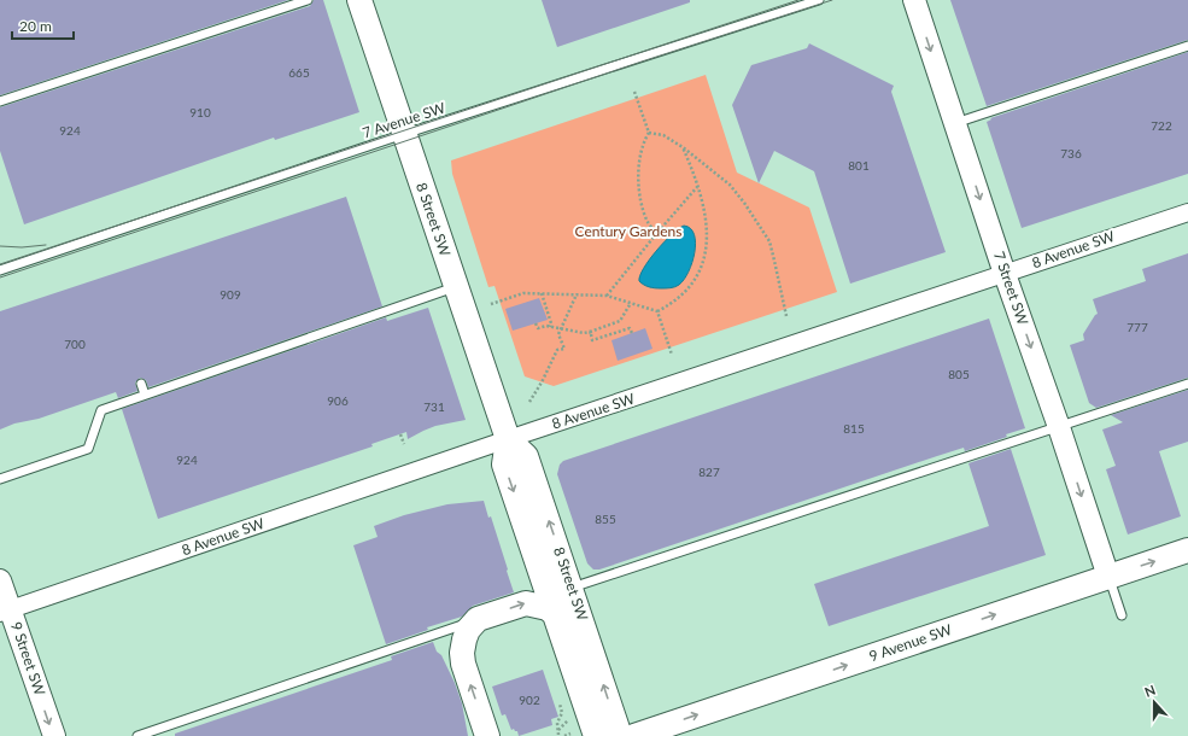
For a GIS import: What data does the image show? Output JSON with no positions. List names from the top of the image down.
{
  "streets": {
    "main road": ["8 Street SW", "9 Avenue SW"],
    "street": ["8 Avenue SW", "7 Street SW", "9 Street SW"],
    "lane": ["7 Avenue SW"]
  },
  "crossings": [
    ["7 Avenue SW", "8 Street SW"],
    ["8 Street SW", "8 Avenue SW"],
    ["8 Avenue SW", "7 Street SW"],
    ["8 Avenue SW", "9 Street SW"],
    ["7 Street SW", "9 Avenue SW"]
  ],
  "one_way": ["7 Street SW", "9 Avenue SW", "9 Street SW"],
  "parks": ["Century Gardens"],
  "house_numbers": [
    "665",
    "910",
    "722",
    "924",
    "736",
    "801",
    "909",
    "777",
    "700",
    "805",
    "906",
    "731",
    "815",
    "924",
    "827",
    "855",
    "902"
  ],
  "scale_bar": "20 m",
  "north": "top"
}
